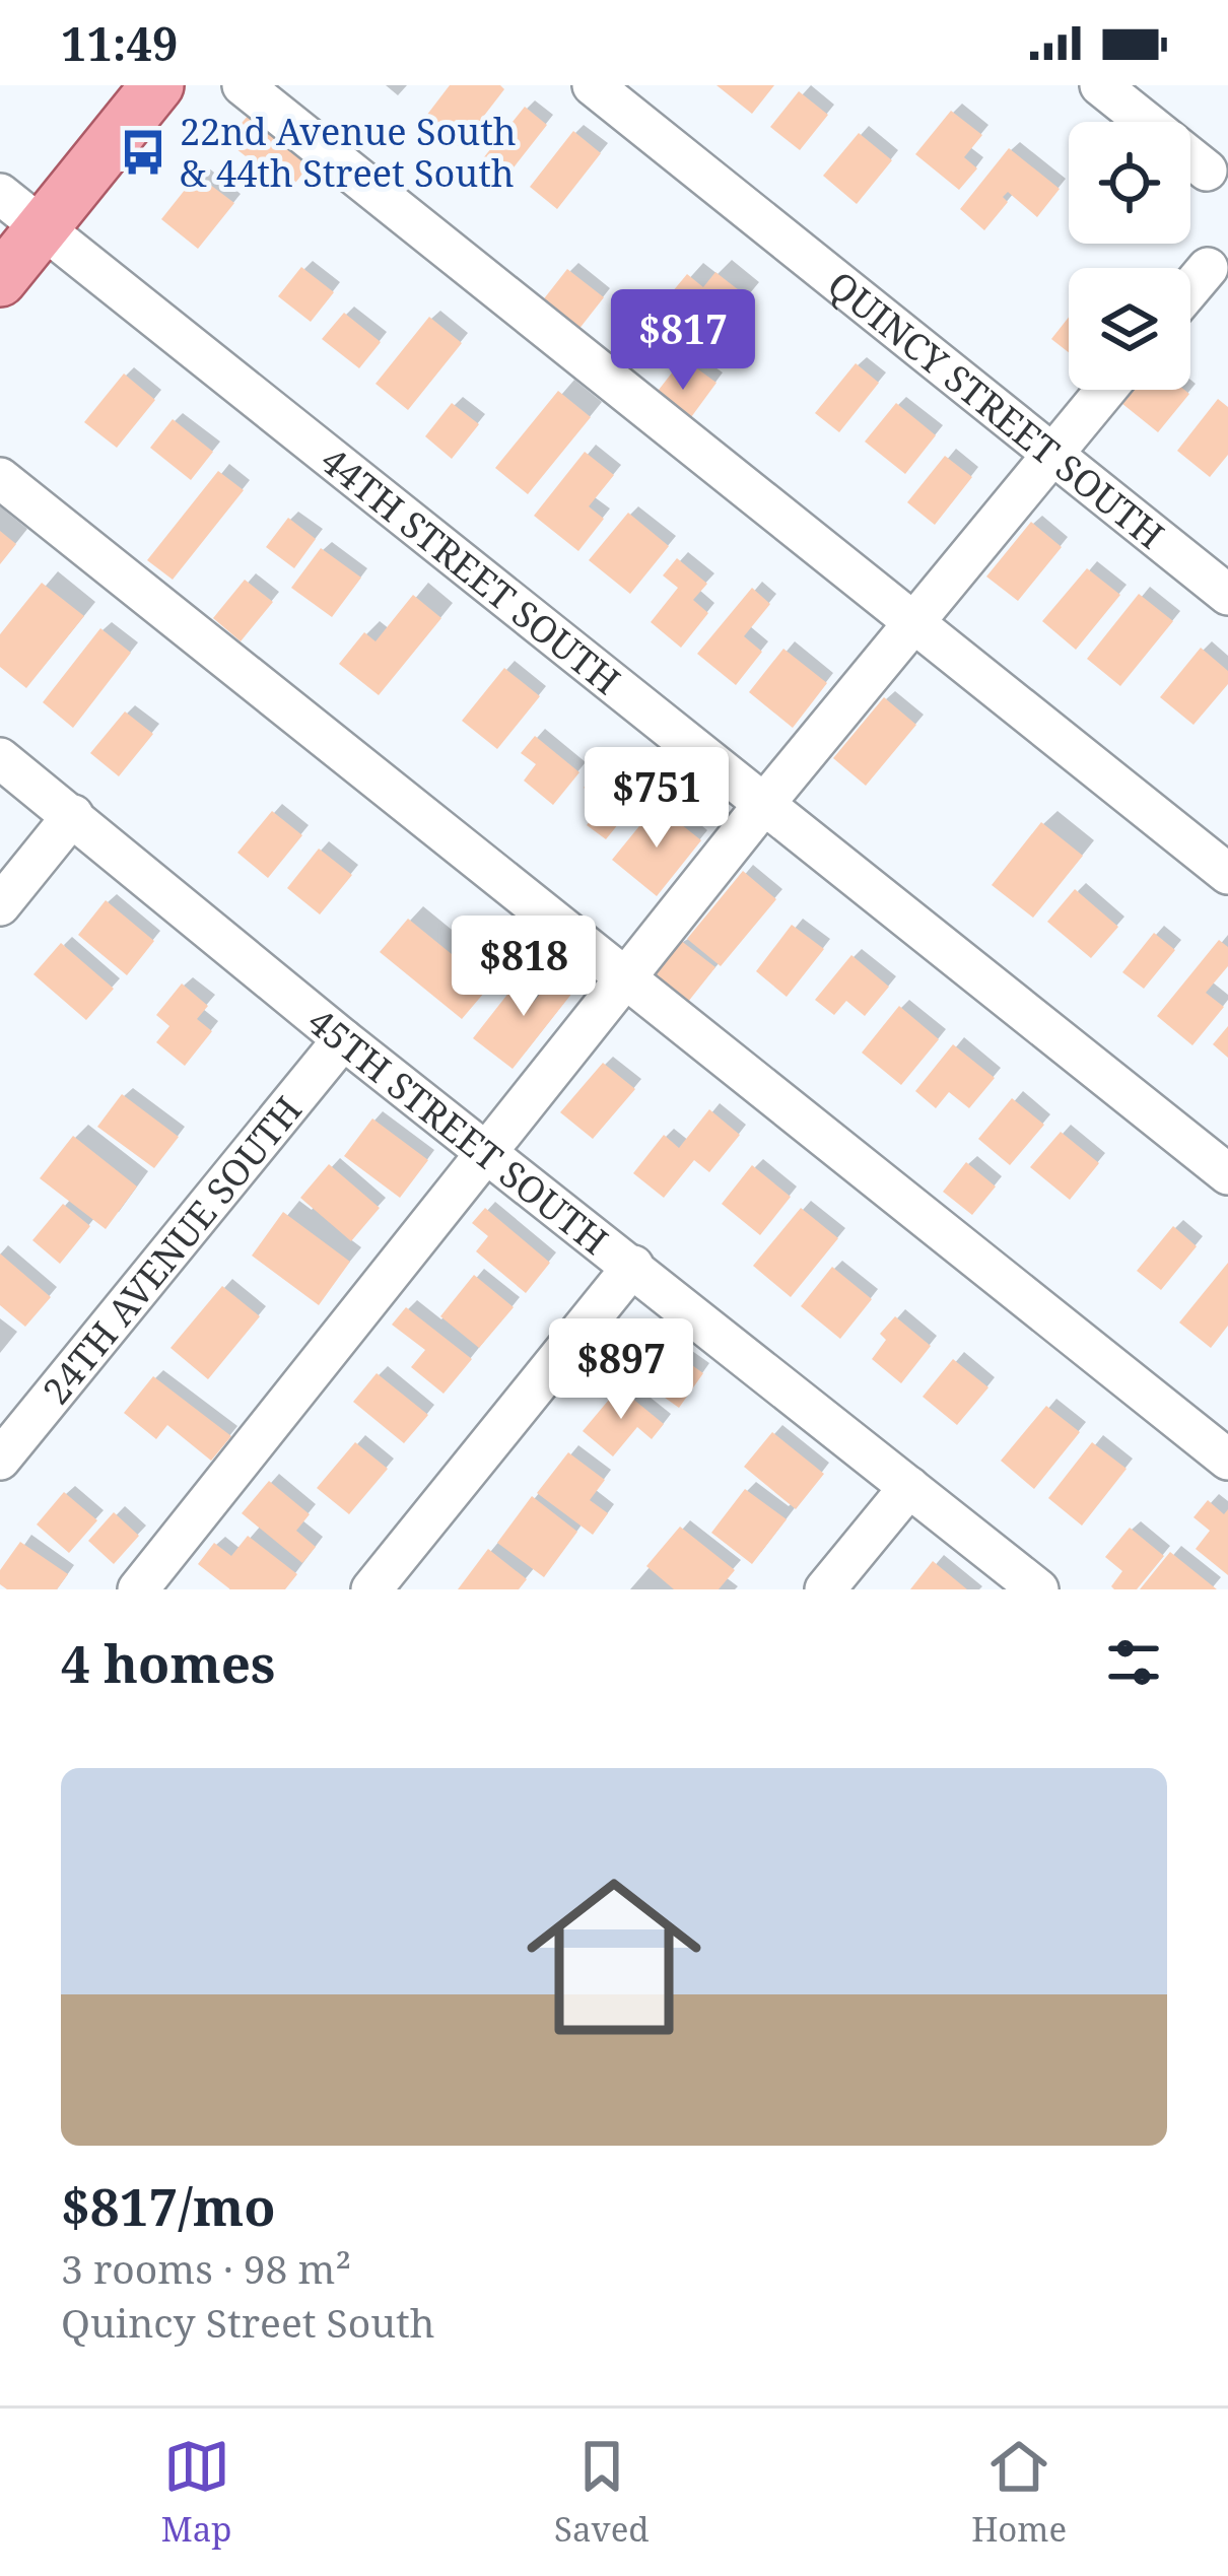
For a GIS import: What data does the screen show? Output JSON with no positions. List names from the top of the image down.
{
  "streets": {
    "street": [
      "QUINCY STREET SOUTH",
      "44TH STREET SOUTH",
      "45TH STREET SOUTH",
      "24TH AVENUE SOUTH"
    ]
  },
  "crossings": [
    ["45TH STREET SOUTH", "24TH AVENUE SOUTH"]
  ],
  "places": {
    "bus stop": ["22nd Avenue South & 44th Street South"]
  },
  "page": {
    "status": "11:49",
    "price": [
      "$817",
      "$751",
      "$818",
      "$897"
    ],
    "heading": "4 homes",
    "list": [
      {
        "name": "$817/mo",
        "note": "3 rooms · 98 m² · Quincy Street South"
      }
    ],
    "tabs": ["Map", "Saved", "Home"]
  }
}
